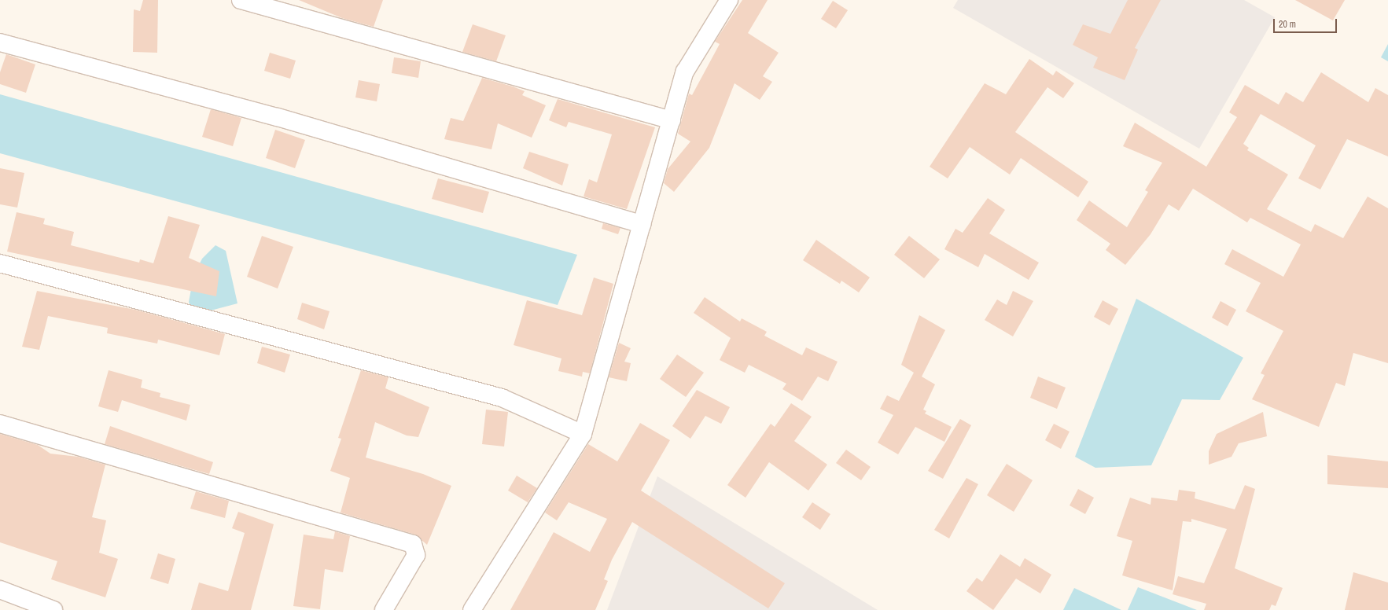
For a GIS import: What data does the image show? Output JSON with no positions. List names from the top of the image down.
{
  "scale_bar": "20 m"
}
